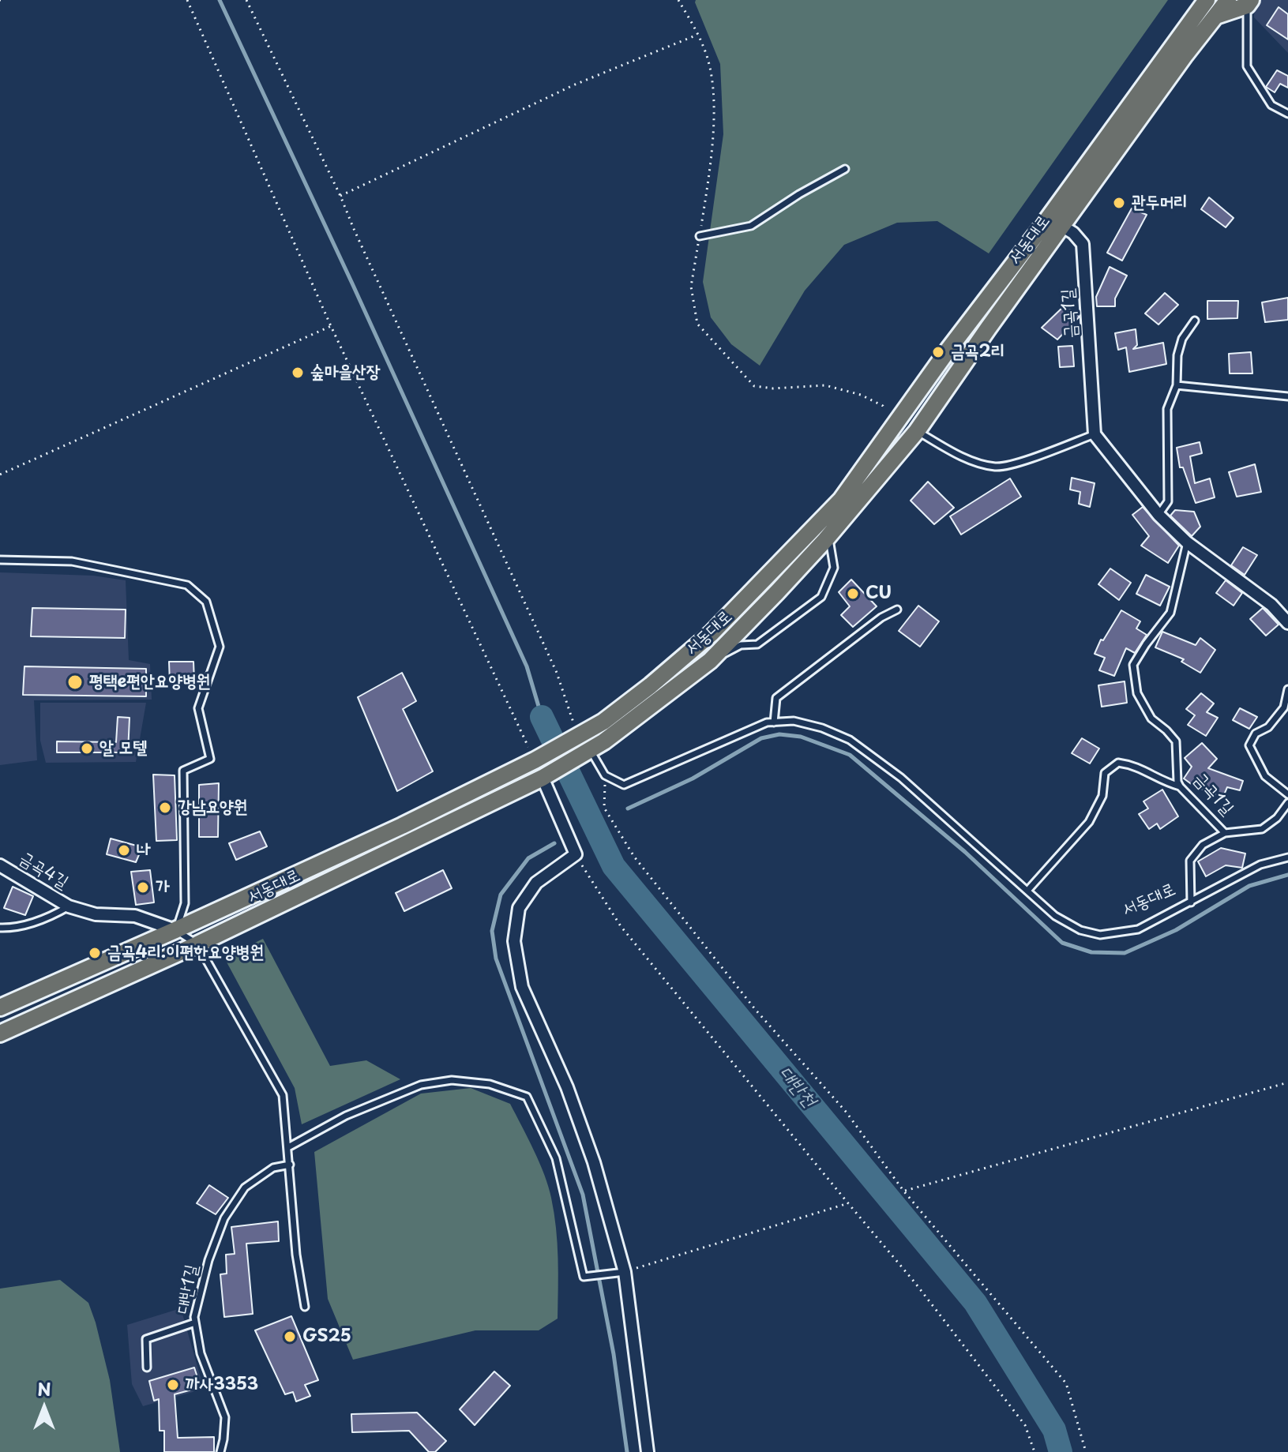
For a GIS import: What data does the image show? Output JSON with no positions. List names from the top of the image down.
{
  "streets": {
    "main road": ["서동대로"],
    "street": ["금곡1길", "금곡4길"],
    "lane": ["대반1길"]
  },
  "crossings": [
    ["서동대로", "금곡1길"],
    ["서동대로", "금곡4길"]
  ],
  "water": ["대반천"],
  "places": [
    "관두머리",
    "금곡2리",
    "숲마을산장",
    "CU",
    "평택e편안요양병원",
    "알 모텔",
    "강남요양원",
    "나",
    "가",
    "금곡4리.이편한요양병원",
    "GS25",
    "까사3353"
  ],
  "north": "top"
}
